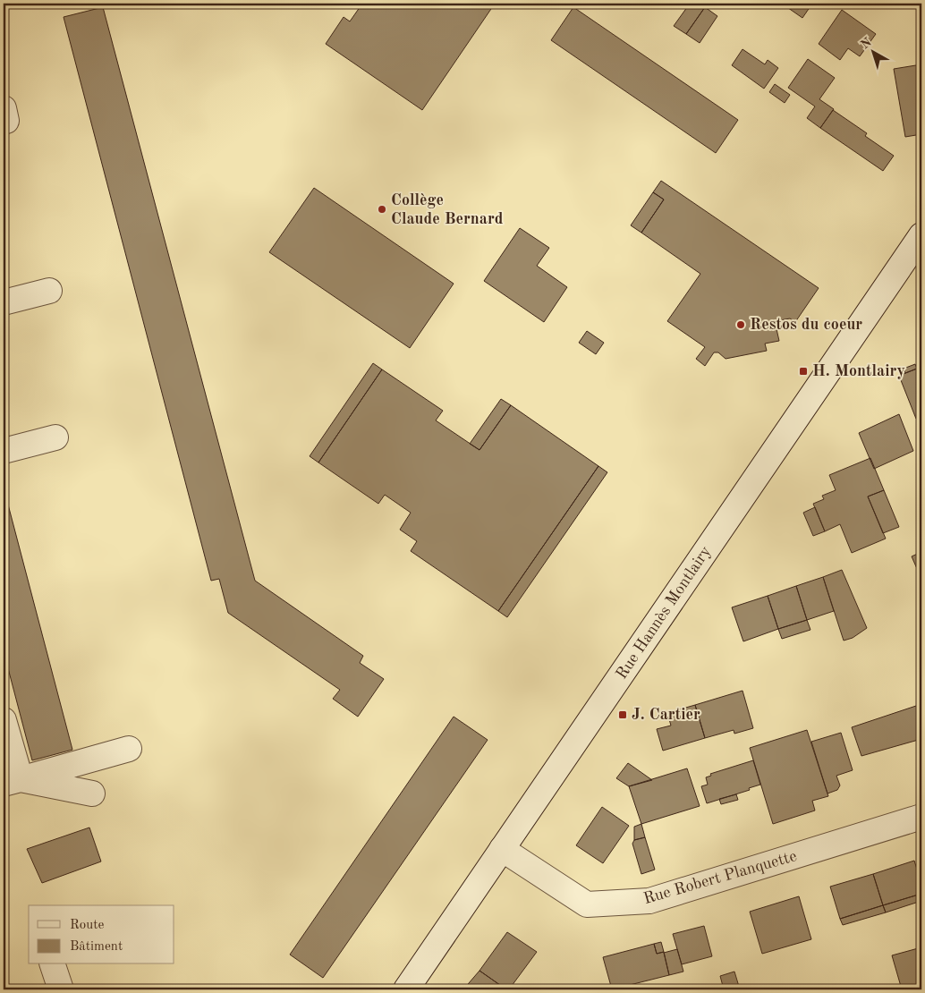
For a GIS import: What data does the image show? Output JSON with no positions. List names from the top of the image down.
{
  "streets": {
    "street": ["Rue Hannès Montlairy", "Rue Robert Planquette"]
  },
  "crossings": [
    ["Rue Hannès Montlairy", "Rue Robert Planquette"]
  ],
  "places": {
    "other": ["Collège Claude Bernard", "Restos du coeur"],
    "transit": ["H. Montlairy", "J. Cartier"]
  },
  "legend": ["Route", "Bâtiment"],
  "north": "top left"
}
